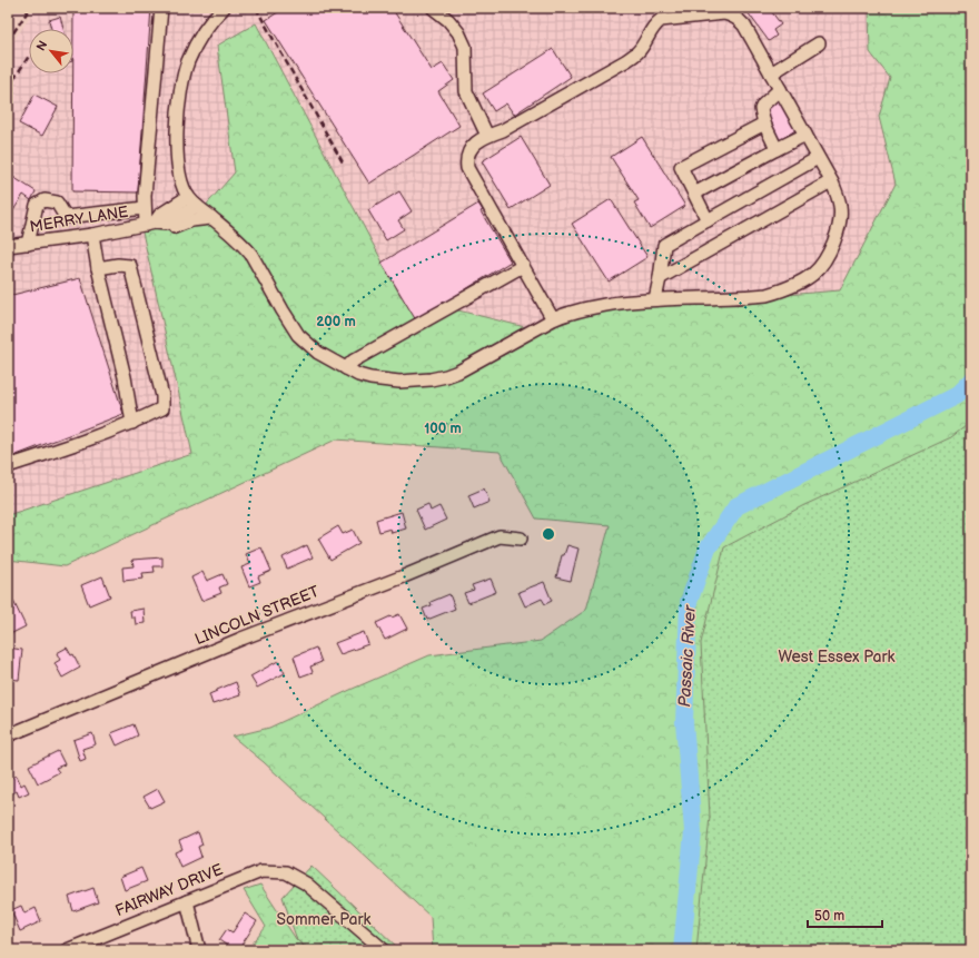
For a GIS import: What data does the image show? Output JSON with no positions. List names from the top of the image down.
{
  "streets": {
    "street": ["MERRY LANE", "LINCOLN STREET", "FAIRWAY DRIVE"]
  },
  "water": ["Passaic River"],
  "parks": ["West Essex Park", "Sommer Park"],
  "scale_bar": "50 m",
  "north": "top left",
  "rings": ["200 m", "100 m"]
}
